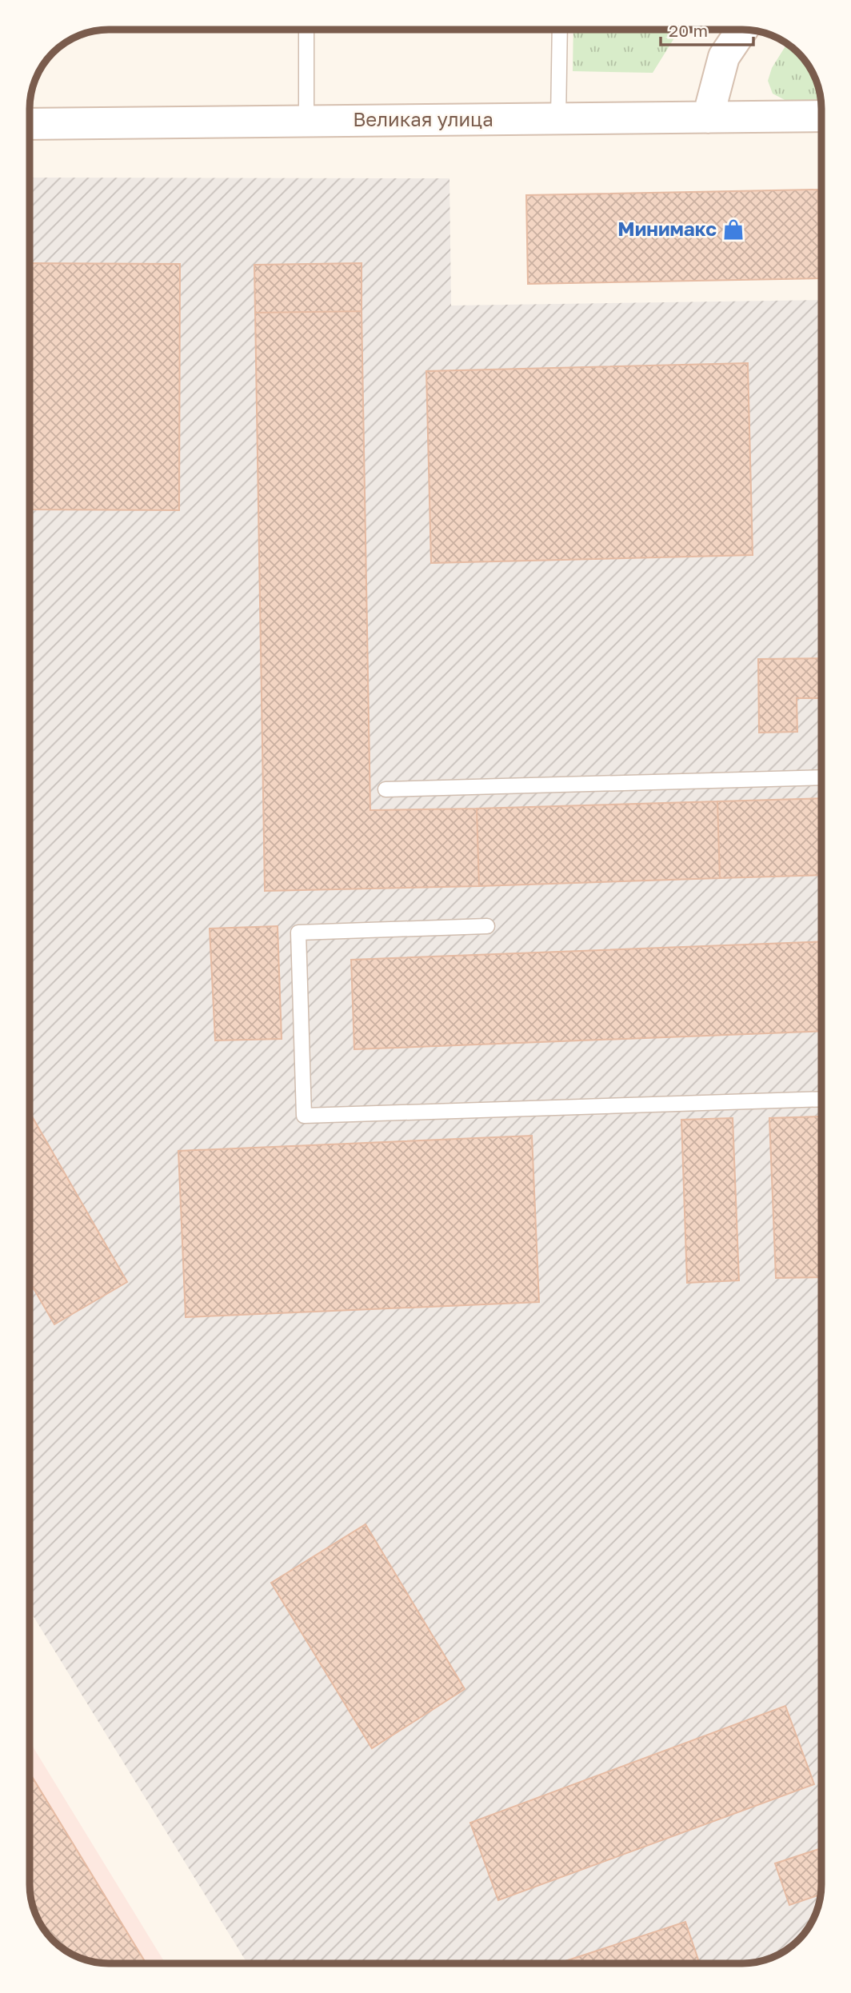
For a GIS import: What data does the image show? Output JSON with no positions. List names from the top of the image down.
{
  "streets": {
    "main road": ["Великая улица"]
  },
  "places": {
    "shop": ["Минимакс"]
  },
  "scale_bar": "20 m"
}
